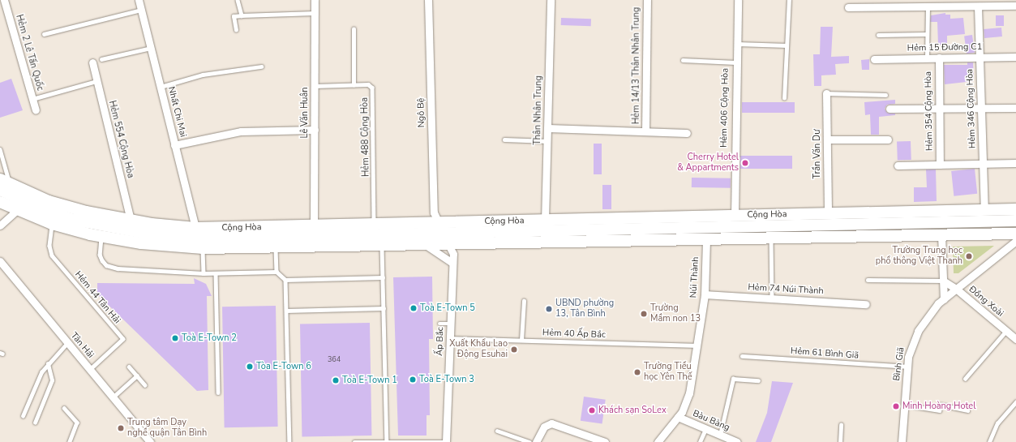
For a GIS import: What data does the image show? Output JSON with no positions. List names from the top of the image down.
{
  "streets": {
    "main road": ["Cộng Hòa"],
    "street": [
      "Hẻm 15 Đường C1",
      "Hẻm 2 Lê Tấn Quốc",
      "Hẻm 14/13 Thân Nhân Trung",
      "Hẻm 406 Cộng Hòa",
      "Hẻm 346 Cộng Hòa",
      "Thân Nhân Trung",
      "Hẻm 354 Cộng Hòa",
      "Nhất Chi Mai",
      "Lê Văn Huân",
      "Ngô Bệ",
      "Hẻm 554 Cộng Hòa",
      "Trần Văn Dư",
      "Núi Thành",
      "Hẻm 74 Núi Thành",
      "Đồng Xoài",
      "Ấp Bắc",
      "Tân Hải",
      "Bình Giã",
      "Bàu Bàng"
    ],
    "lane": [
      "Hẻm 488 Cộng Hòa",
      "Hẻm 44 Tân Hải",
      "Hẻm 40 Ấp Bắc",
      "Hẻm 61 Bình Giã"
    ]
  },
  "crossings": [
    ["Hẻm 15 Đường C1", "Hẻm 346 Cộng Hòa"],
    ["Hẻm 15 Đường C1", "Hẻm 354 Cộng Hòa"],
    ["Hẻm 14/13 Thân Nhân Trung", "Thân Nhân Trung"],
    ["Hẻm 406 Cộng Hòa", "Cộng Hòa"],
    ["Hẻm 346 Cộng Hòa", "Cộng Hòa"],
    ["Thân Nhân Trung", "Cộng Hòa"],
    ["Nhất Chi Mai", "Cộng Hòa"],
    ["Lê Văn Huân", "Hẻm 488 Cộng Hòa"],
    ["Lê Văn Huân", "Cộng Hòa"],
    ["Ngô Bệ", "Cộng Hòa"],
    ["Ngô Bệ", "Ấp Bắc"],
    ["Hẻm 488 Cộng Hòa", "Cộng Hòa"],
    ["Hẻm 554 Cộng Hòa", "Cộng Hòa"],
    ["Trần Văn Dư", "Cộng Hòa"],
    ["Cộng Hòa", "Núi Thành"],
    ["Cộng Hòa", "Hẻm 44 Tân Hải"],
    ["Cộng Hòa", "Ấp Bắc"],
    ["Núi Thành", "Hẻm 74 Núi Thành"],
    ["Núi Thành", "Hẻm 40 Ấp Bắc"],
    ["Núi Thành", "Bàu Bàng"],
    ["Hẻm 44 Tân Hải", "Tân Hải"],
    ["Đồng Xoài", "Bình Giã"],
    ["Hẻm 40 Ấp Bắc", "Ấp Bắc"],
    ["Hẻm 61 Bình Giã", "Bình Giã"]
  ],
  "places": [
    "Cherry Hotel & Appartments",
    "Trường Trung học phổ thông Việt Thanh",
    "Toà E-Town 5",
    "UBND phường 13, Tân Bình",
    "Trường Mầm non 13",
    "Toà E-Town 2",
    "Xuất Khẩu Lao Động Esuhai",
    "Tòa E-Town 6",
    "Trường Tiểu học Yên Thế",
    "Toà E-Town 3",
    "Toà E-Town 1",
    "Minh Hoàng Hotel",
    "Khách sạn SoLex",
    "Trung tâm Dạy nghề quận Tân Bình"
  ],
  "house_numbers": ["364"]
}
